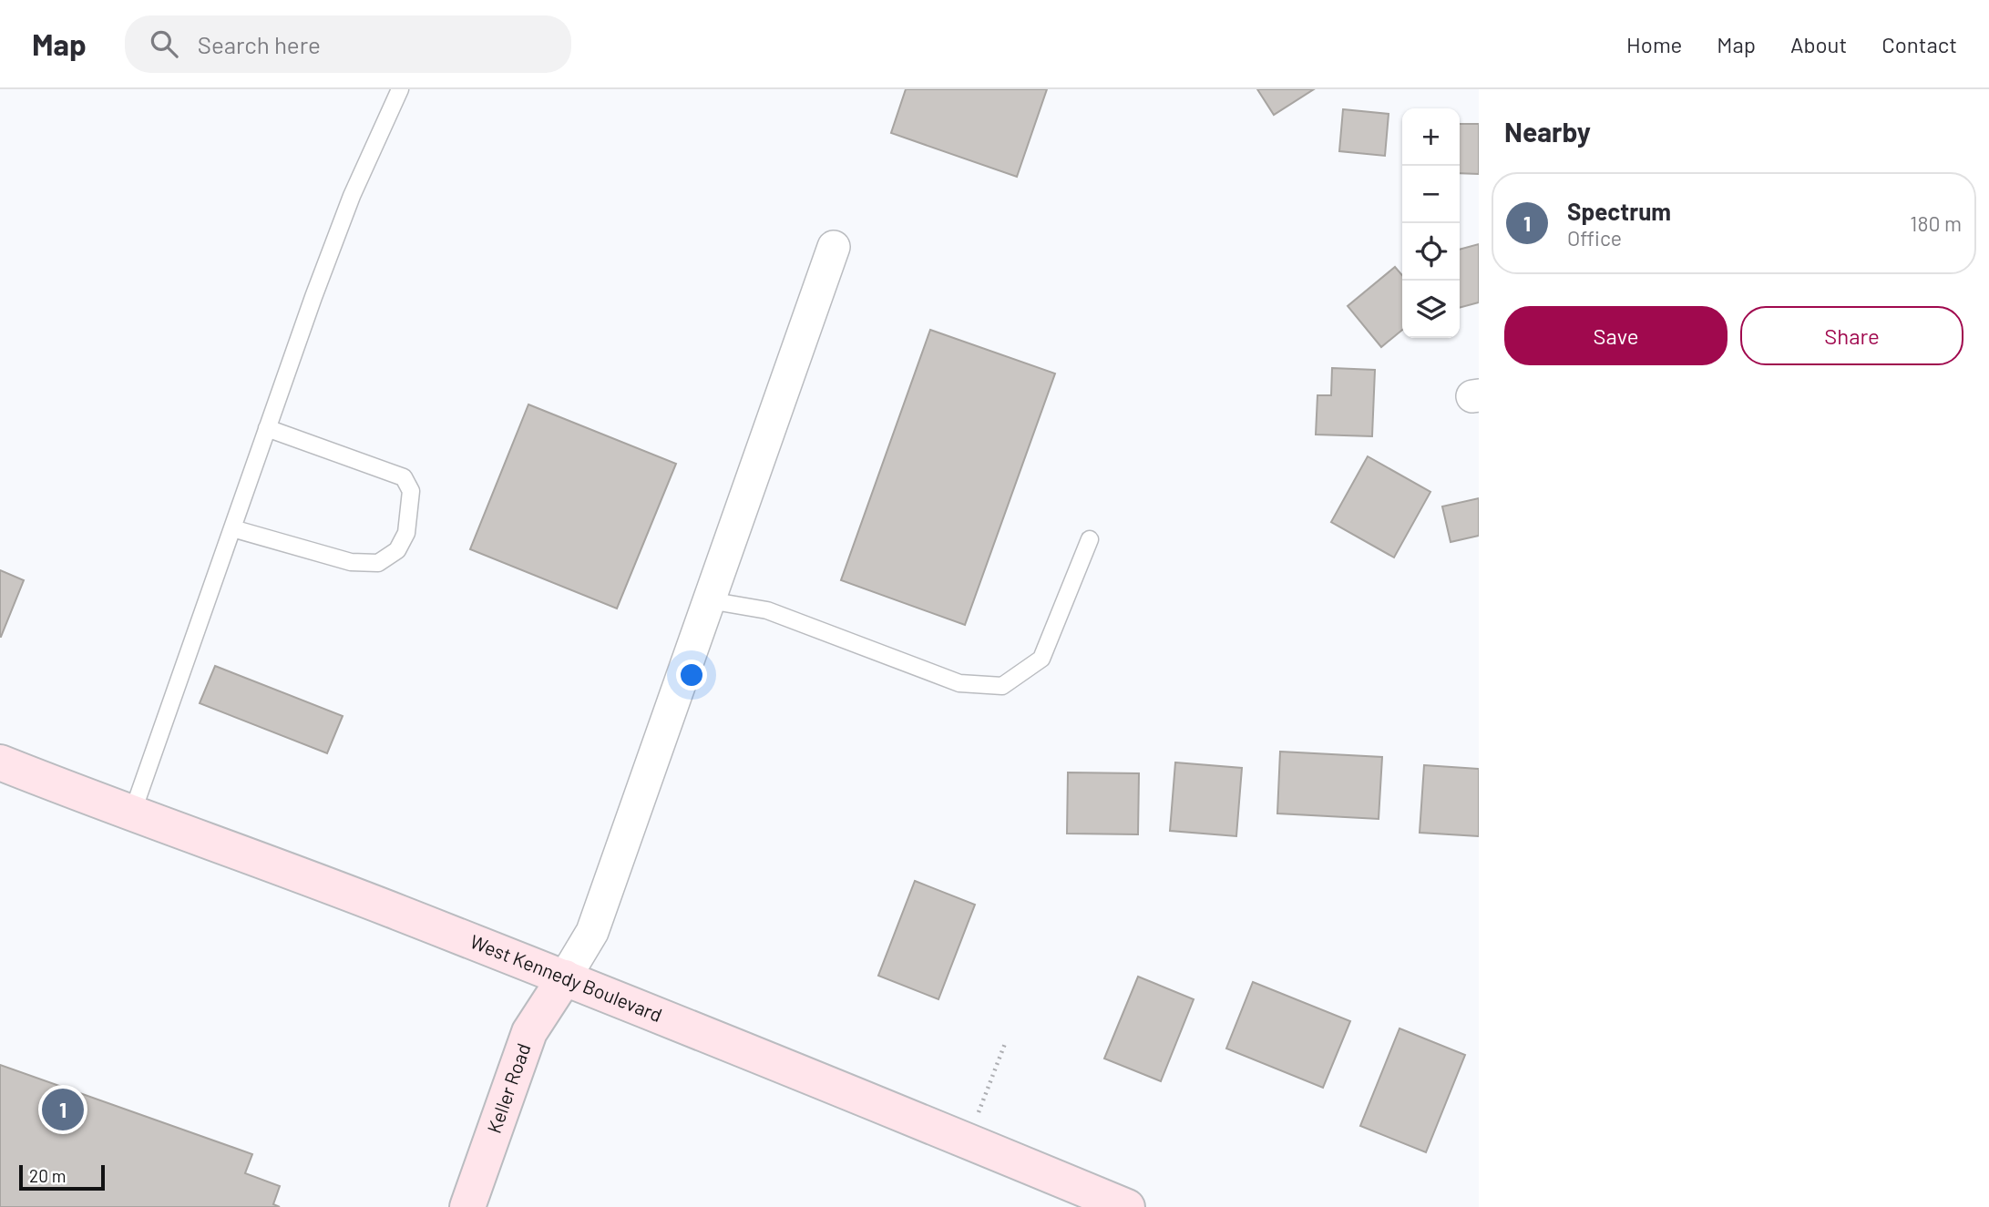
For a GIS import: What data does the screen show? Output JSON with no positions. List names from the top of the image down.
{
  "streets": {
    "main road": ["West Kennedy Boulevard", "Keller Road"]
  },
  "crossings": [
    ["West Kennedy Boulevard", "Keller Road"]
  ],
  "scale_bar": "20 m",
  "page": {
    "header": "Map",
    "search": "Search here",
    "nav": [
      "Home",
      "Map",
      "About",
      "Contact"
    ],
    "heading": "Nearby",
    "map_buttons": ["+", "−"],
    "list": [
      {
        "mark": "1",
        "name": "Spectrum",
        "note": "Office",
        "value": "180 m"
      }
    ],
    "buttons": ["Save", "Share"],
    "pins": "1",
    "scale": "20 m"
  }
}
